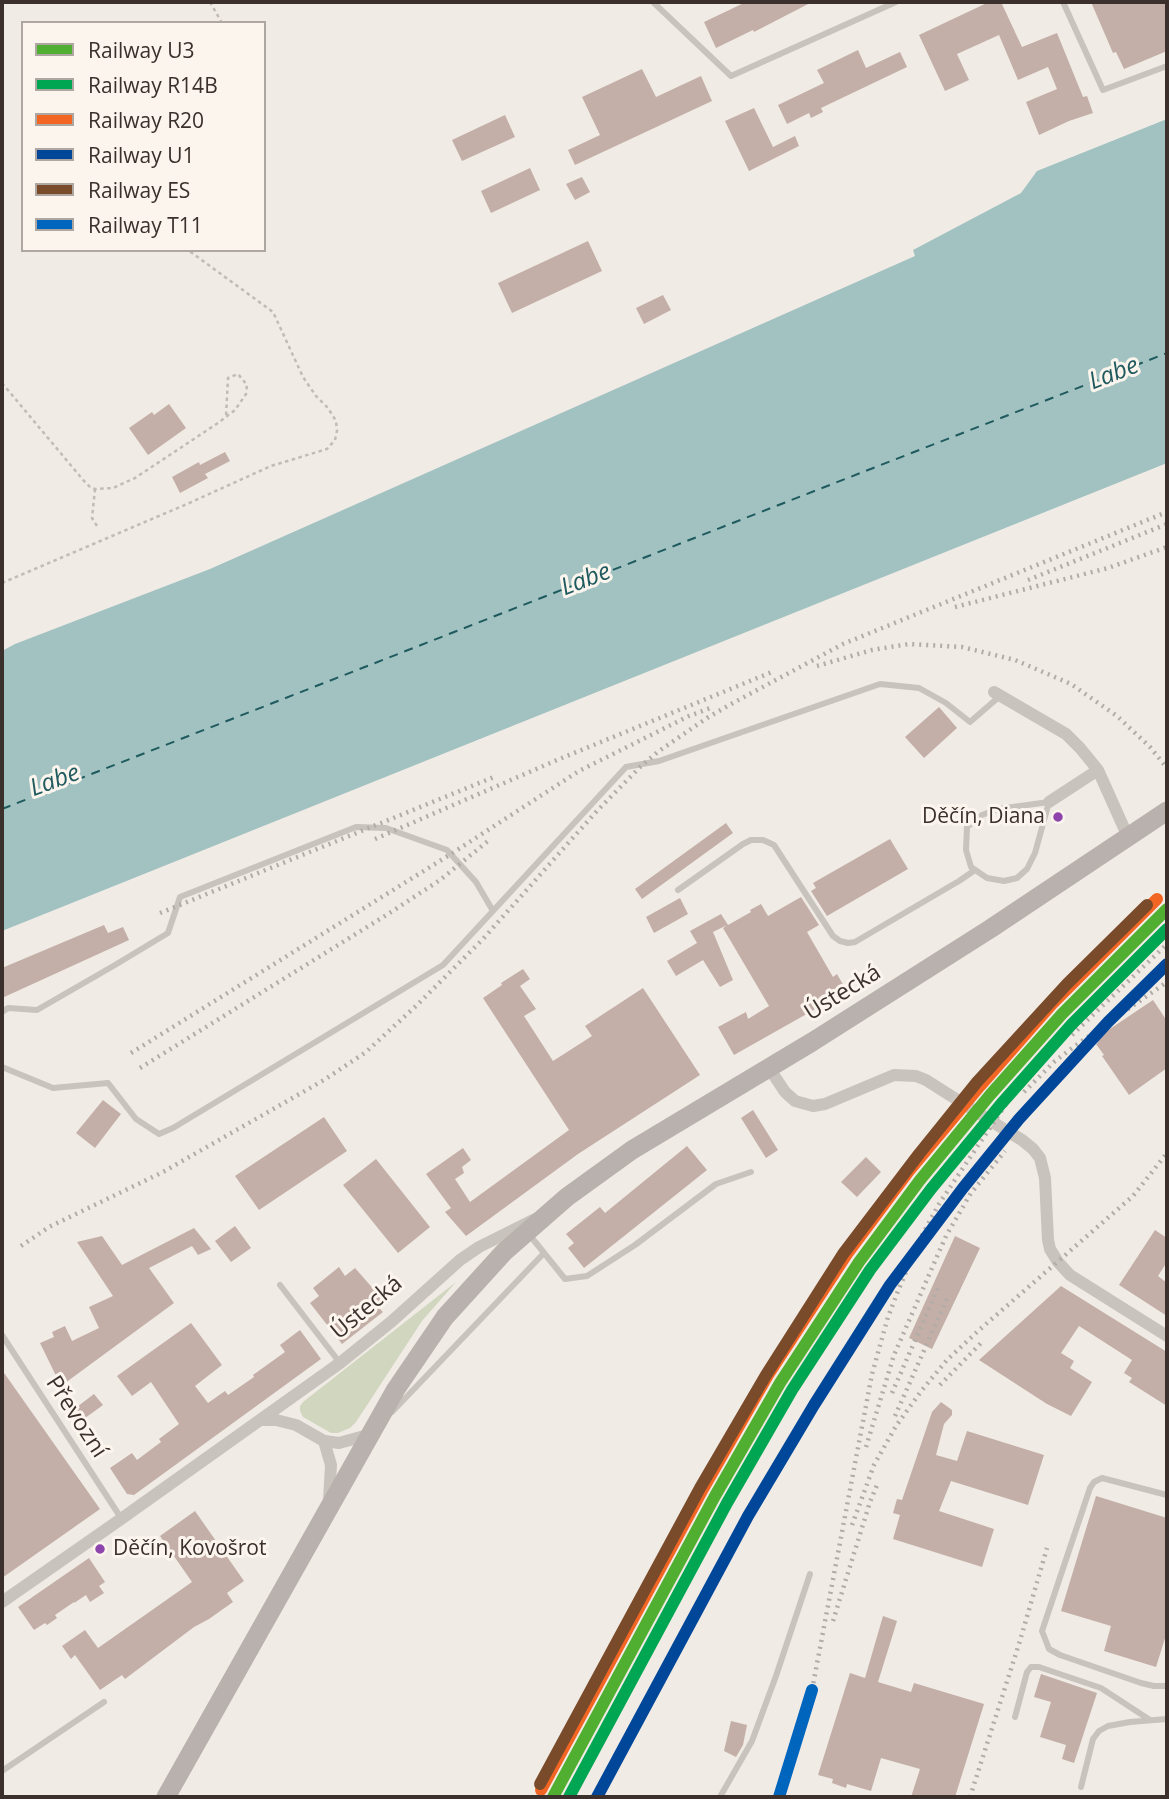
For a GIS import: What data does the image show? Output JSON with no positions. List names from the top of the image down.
{
  "streets": {
    "main road": ["Ústecká"],
    "lane": ["Převozní"]
  },
  "crossings": [
    ["Ústecká", "Převozní"]
  ],
  "water": ["Labe"],
  "places": ["Děčín, Diana", "Děčín, Kovošrot"],
  "lines": [
    "rail line R20",
    "rail line ES",
    "rail line U3",
    "rail line R14B",
    "rail line U1",
    "rail line T11"
  ],
  "legend": [
    "Railway U3",
    "Railway R14B",
    "Railway R20",
    "Railway U1",
    "Railway ES",
    "Railway T11"
  ]
}
